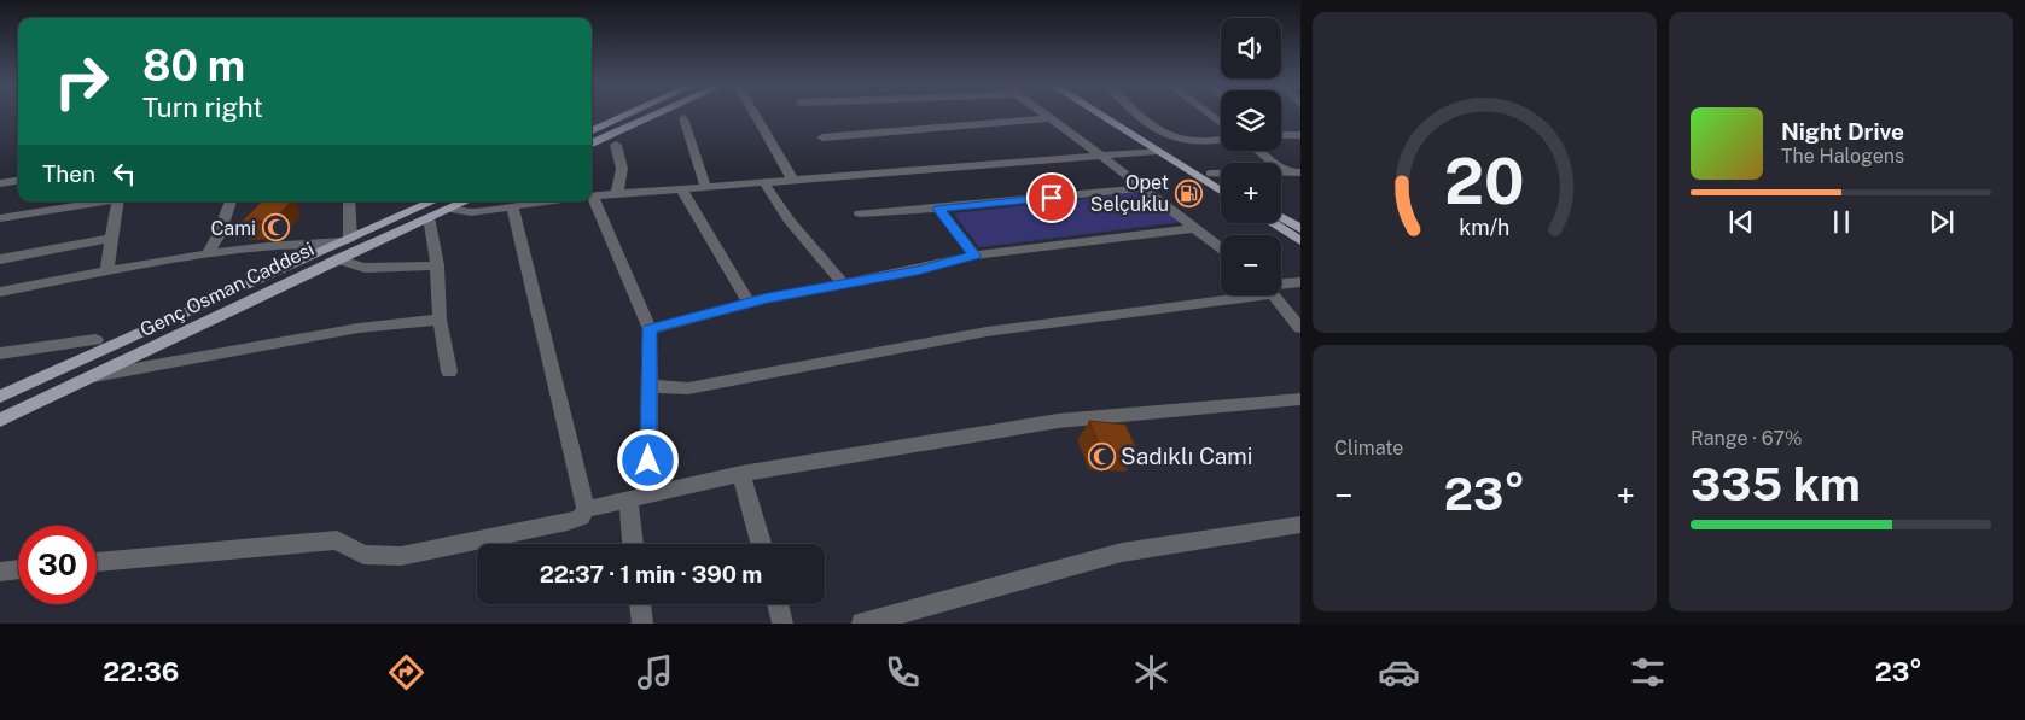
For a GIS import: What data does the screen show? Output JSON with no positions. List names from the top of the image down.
{
  "streets": {
    "main road": ["Genç Osman Caddesi"]
  },
  "places": {
    "fuel station": ["Opet Selçuklu"],
    "mosque": ["Cami", "Sadıklı Cami"]
  },
  "page": {
    "map_buttons": ["+", "−"],
    "turn": ["80 m", "Turn right"],
    "song": ["Night Drive", "The Halogens"],
    "then": "Then",
    "tile": [
      "Climate",
      ["Range · 67%", "335 km"]
    ],
    "heat": ["−", "23°", "+"],
    "limit": "30",
    "trip": "22:37 · 1 min · 390 m",
    "tabs": ["22:36", "23°"],
    "gauge": ["20", "km/h"]
  }
}
